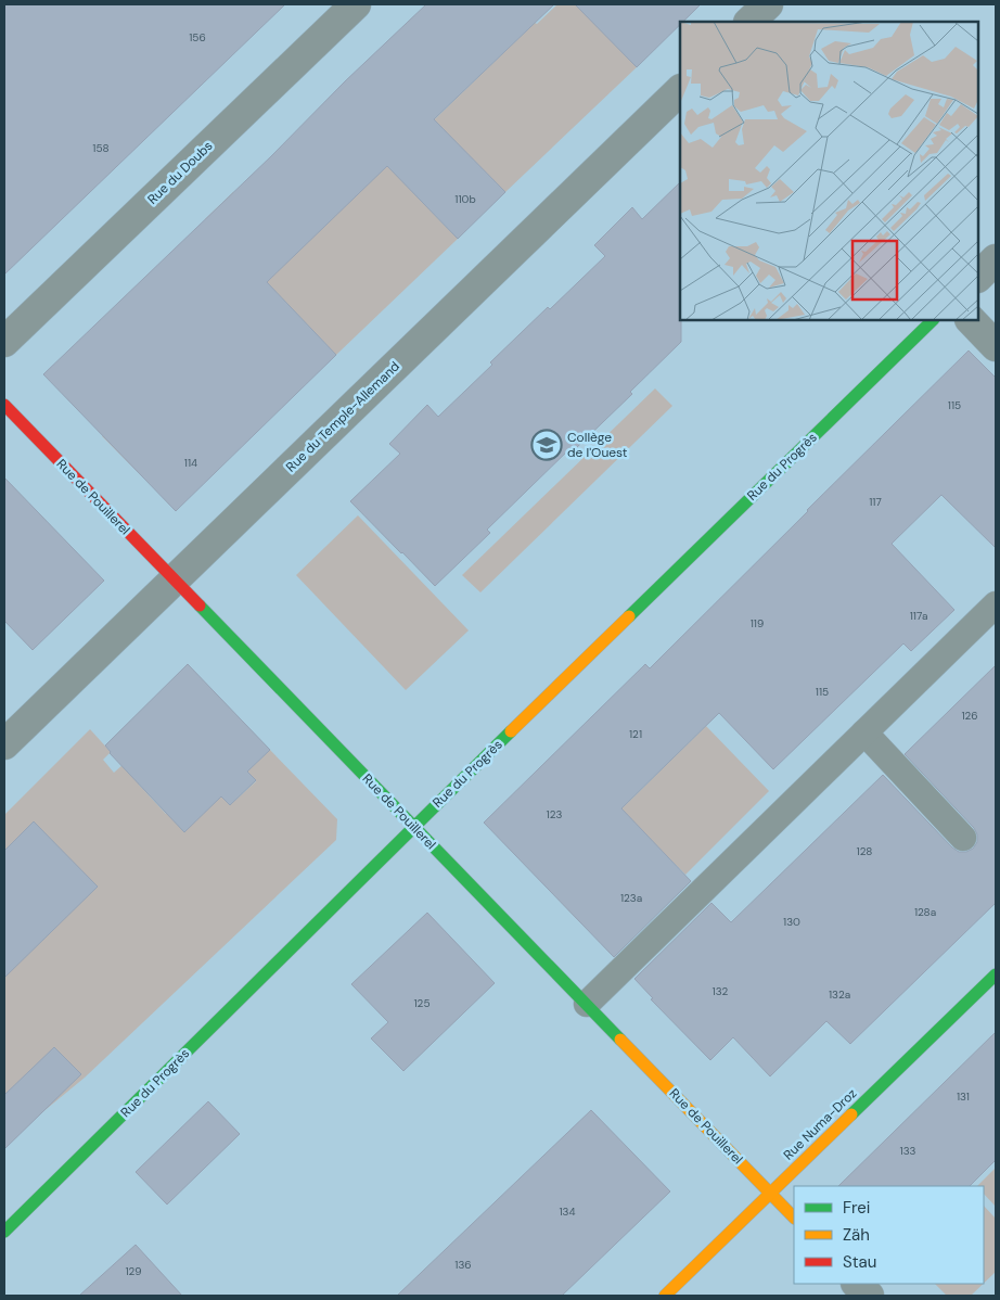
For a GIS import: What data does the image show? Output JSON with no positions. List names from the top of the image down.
{
  "streets": {
    "street": [
      "Rue du Doubs",
      "Rue du Temple-Allemand",
      "Rue du Progrès",
      "Rue de Pouillerel",
      "Rue Numa-Droz"
    ]
  },
  "crossings": [
    ["Rue du Temple-Allemand", "Rue de Pouillerel"],
    ["Rue du Progrès", "Rue de Pouillerel"],
    ["Rue de Pouillerel", "Rue Numa-Droz"]
  ],
  "places": {
    "school or university": ["Collège de l'Ouest"]
  },
  "house_numbers": [
    "156",
    "158",
    "110b",
    "115",
    "114",
    "117",
    "117a",
    "119",
    "115",
    "126",
    "121",
    "123",
    "128",
    "123a",
    "128a",
    "130",
    "132",
    "132a",
    "125",
    "131",
    "133",
    "134",
    "136",
    "129"
  ],
  "legend": ["Frei", "Zäh", "Stau"]
}
